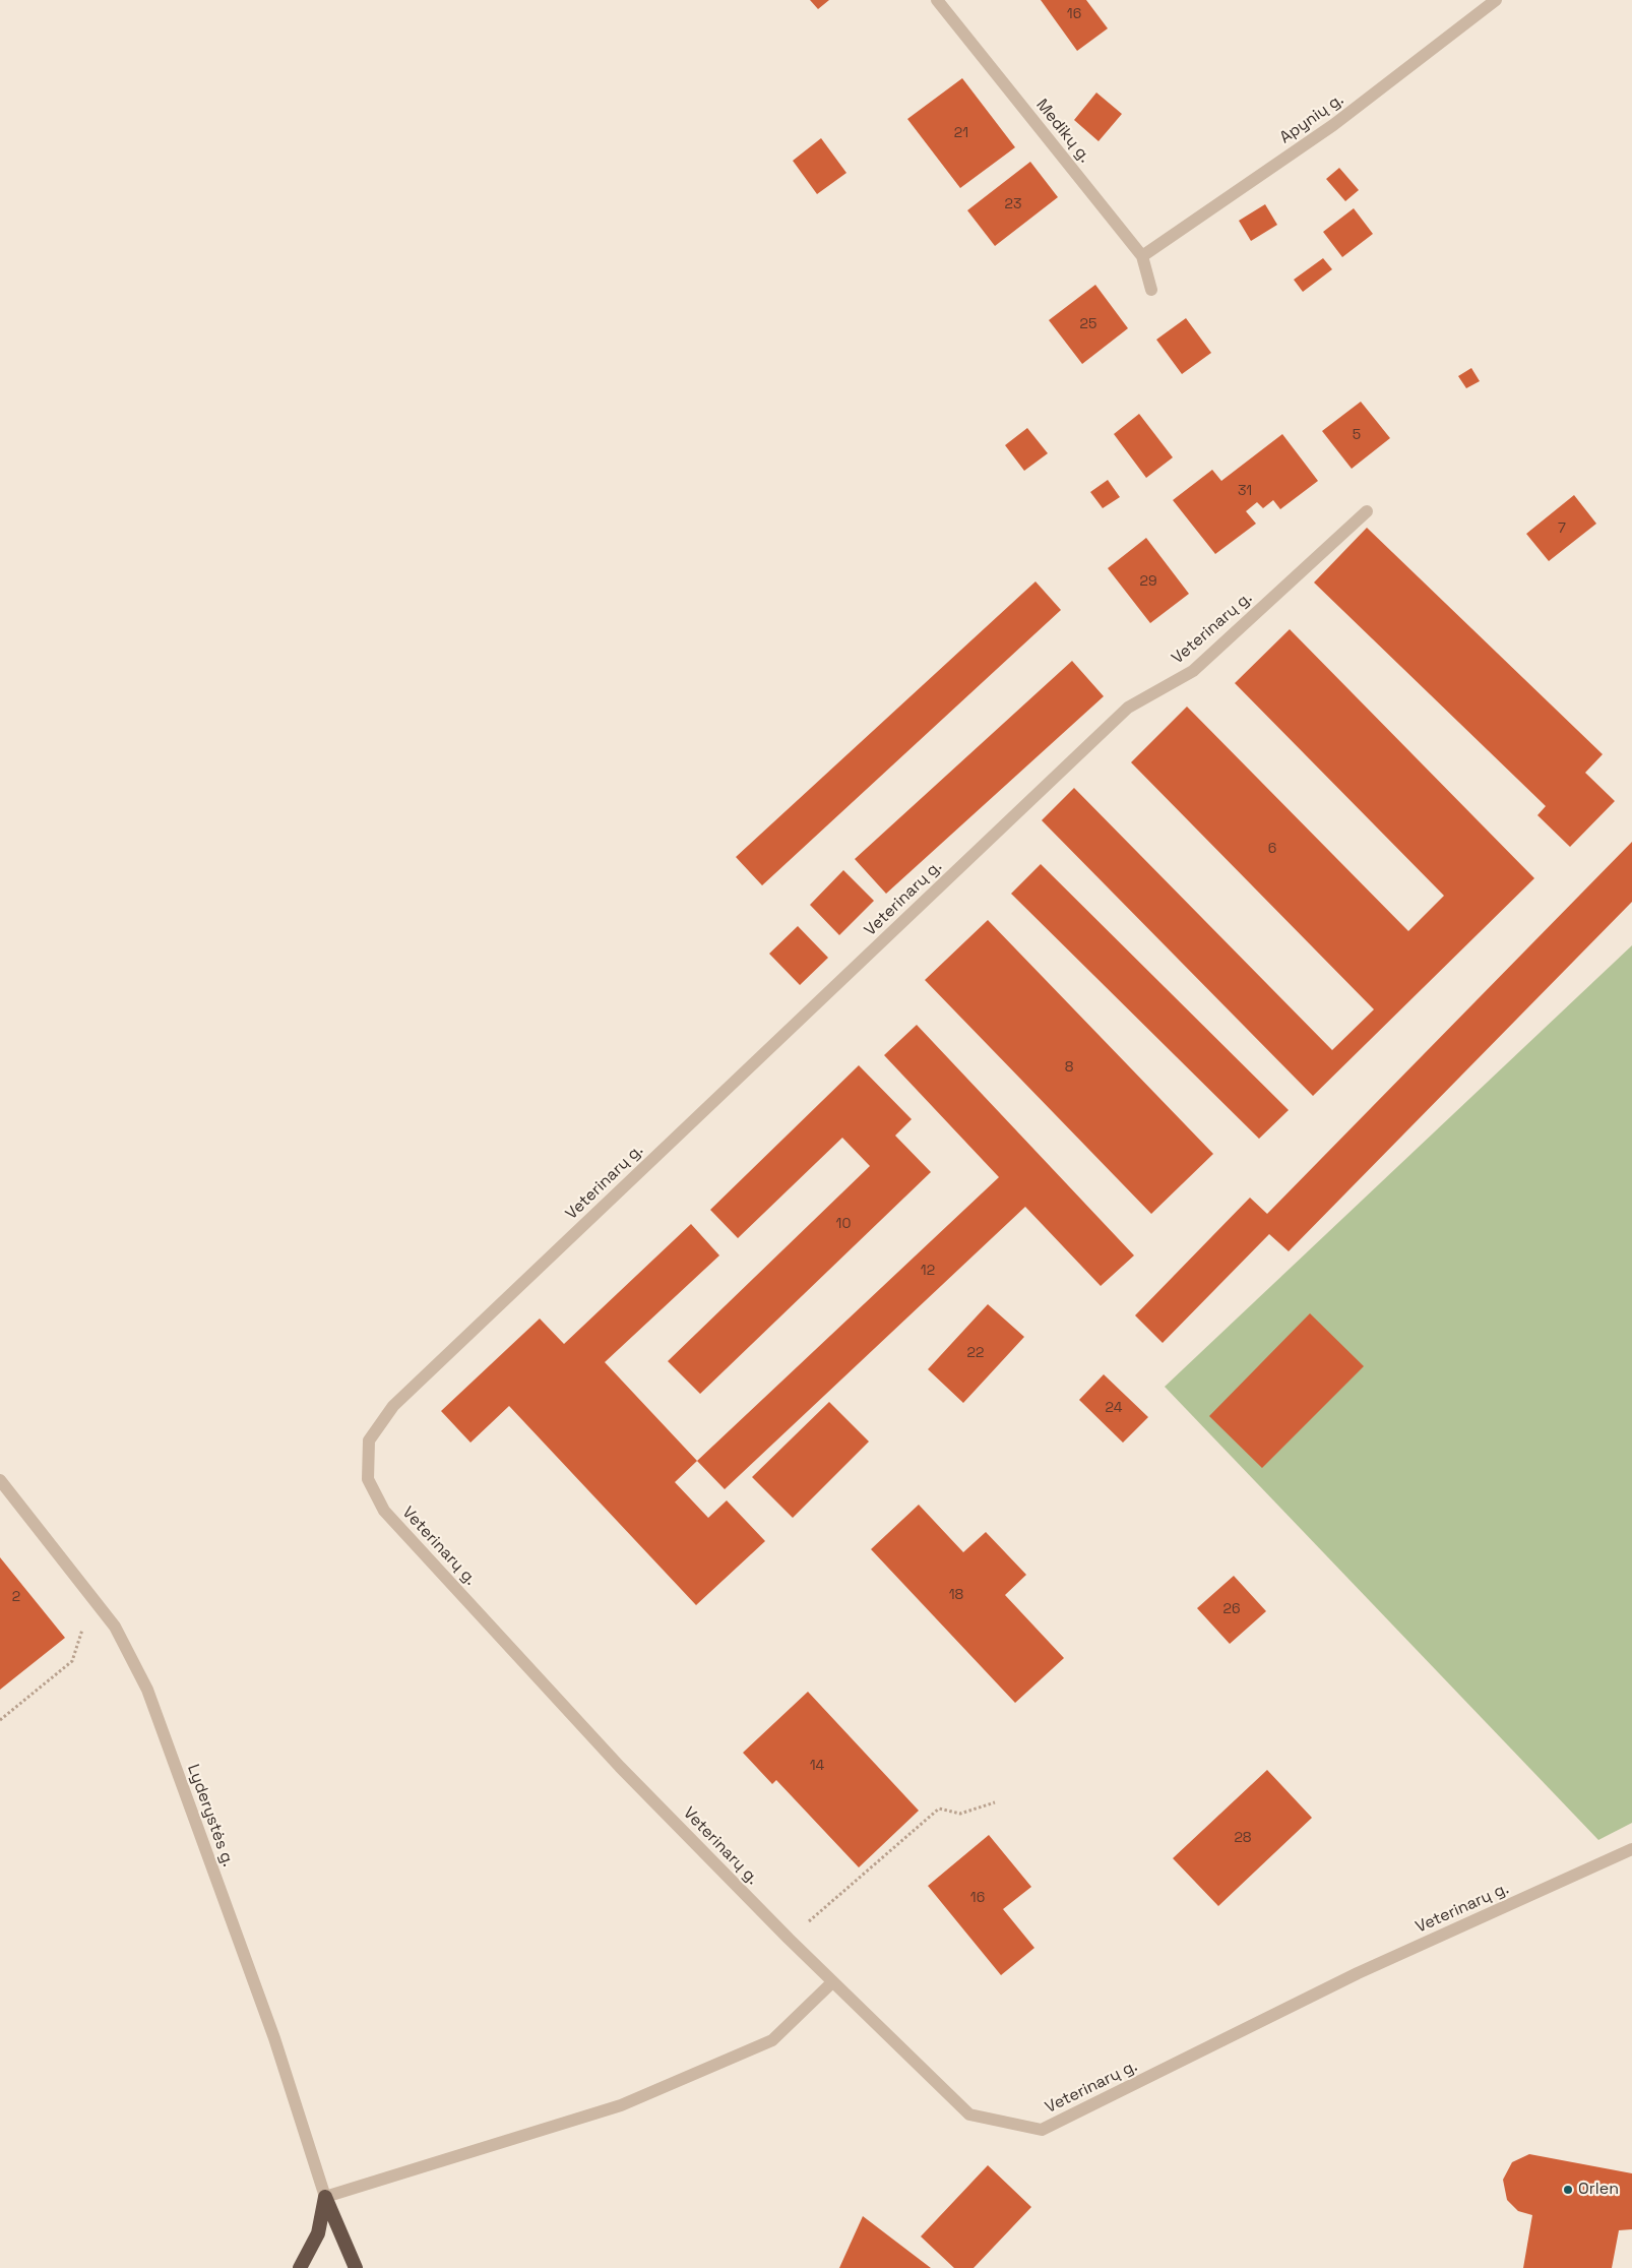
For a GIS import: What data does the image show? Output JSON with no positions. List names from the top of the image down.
{
  "streets": {
    "street": [
      "Apynių g.",
      "Medikų g.",
      "Veterinarų g.",
      "Lyderystės g."
    ]
  },
  "crossings": [
    ["Apynių g.", "Medikų g."]
  ],
  "places": ["Orlen"],
  "house_numbers": [
    "16",
    "21",
    "23",
    "25",
    "5",
    "31",
    "7",
    "29",
    "6",
    "8",
    "10",
    "12",
    "22",
    "24",
    "18",
    "2",
    "26",
    "14",
    "28",
    "16"
  ]
}
